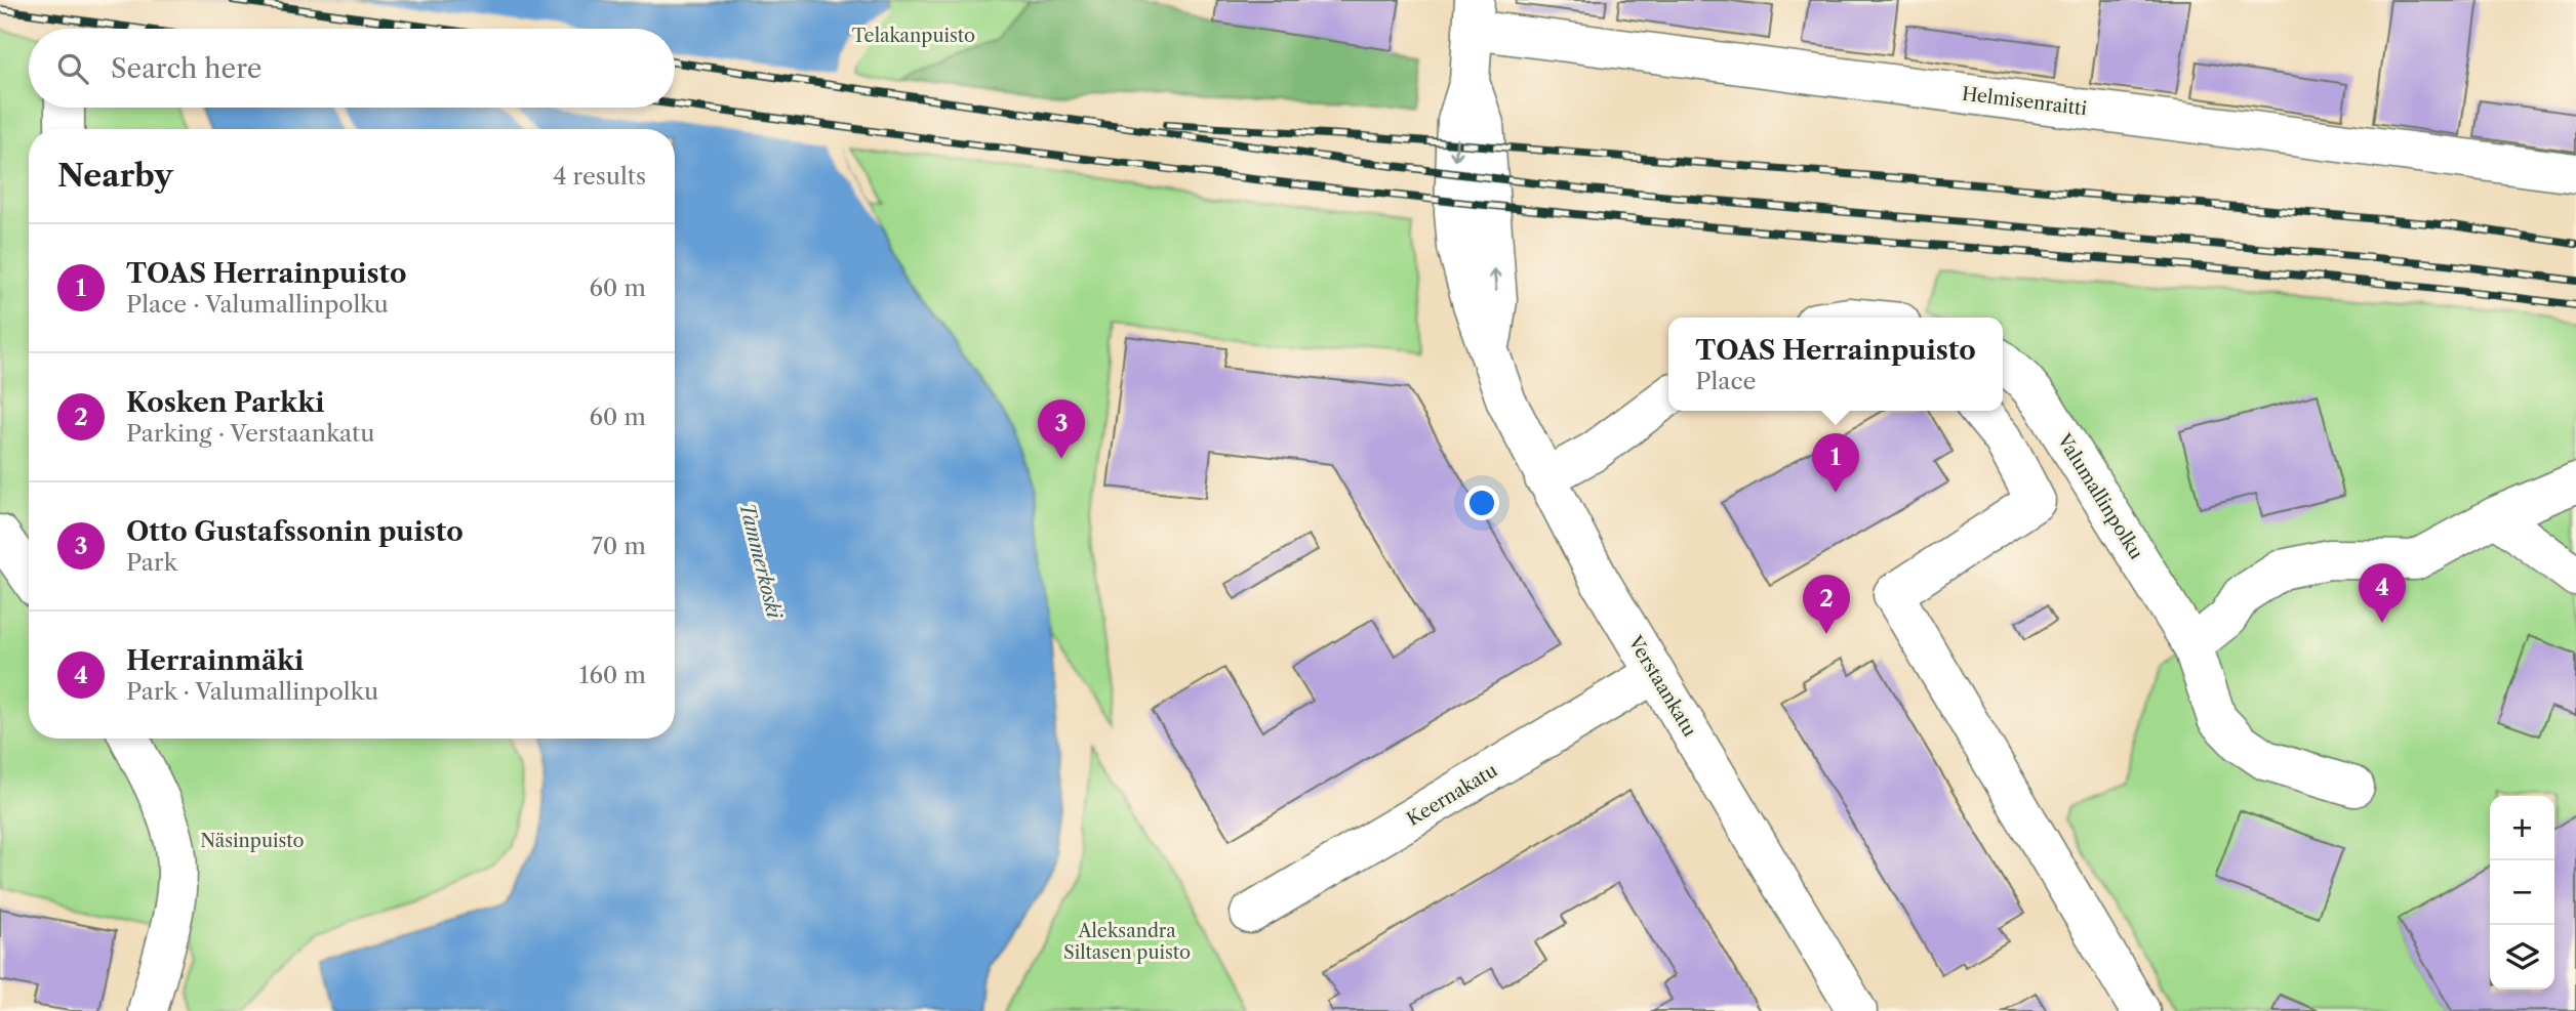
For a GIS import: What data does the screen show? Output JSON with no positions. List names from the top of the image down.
{
  "streets": {
    "street": [
      "Helmisenraitti",
      "Valumallinpolku",
      "Verstaankatu",
      "Keernakatu"
    ]
  },
  "crossings": [
    ["Helmisenraitti", "Verstaankatu"],
    ["Verstaankatu", "Keernakatu"]
  ],
  "water": ["Tammerkoski"],
  "parks": ["Telakanpuisto", "Näsinpuisto", "Aleksandra Siltasen puisto"],
  "page": {
    "search": "Search here",
    "heading": ["Nearby", "4 results"],
    "list": [
      {
        "mark": "1",
        "name": "TOAS Herrainpuisto",
        "note": "Place · Valumallinpolku",
        "value": "60 m"
      },
      {
        "mark": "2",
        "name": "Kosken Parkki",
        "note": "Parking · Verstaankatu",
        "value": "60 m"
      },
      {
        "mark": "3",
        "name": "Otto Gustafssonin puisto",
        "note": "Park",
        "value": "70 m"
      },
      {
        "mark": "4",
        "name": "Herrainmäki",
        "note": "Park · Valumallinpolku",
        "value": "160 m"
      }
    ],
    "popup": ["TOAS Herrainpuisto", "Place"],
    "pins": [
      "3",
      "1",
      "4",
      "2"
    ],
    "map_buttons": ["+", "−"]
  }
}
